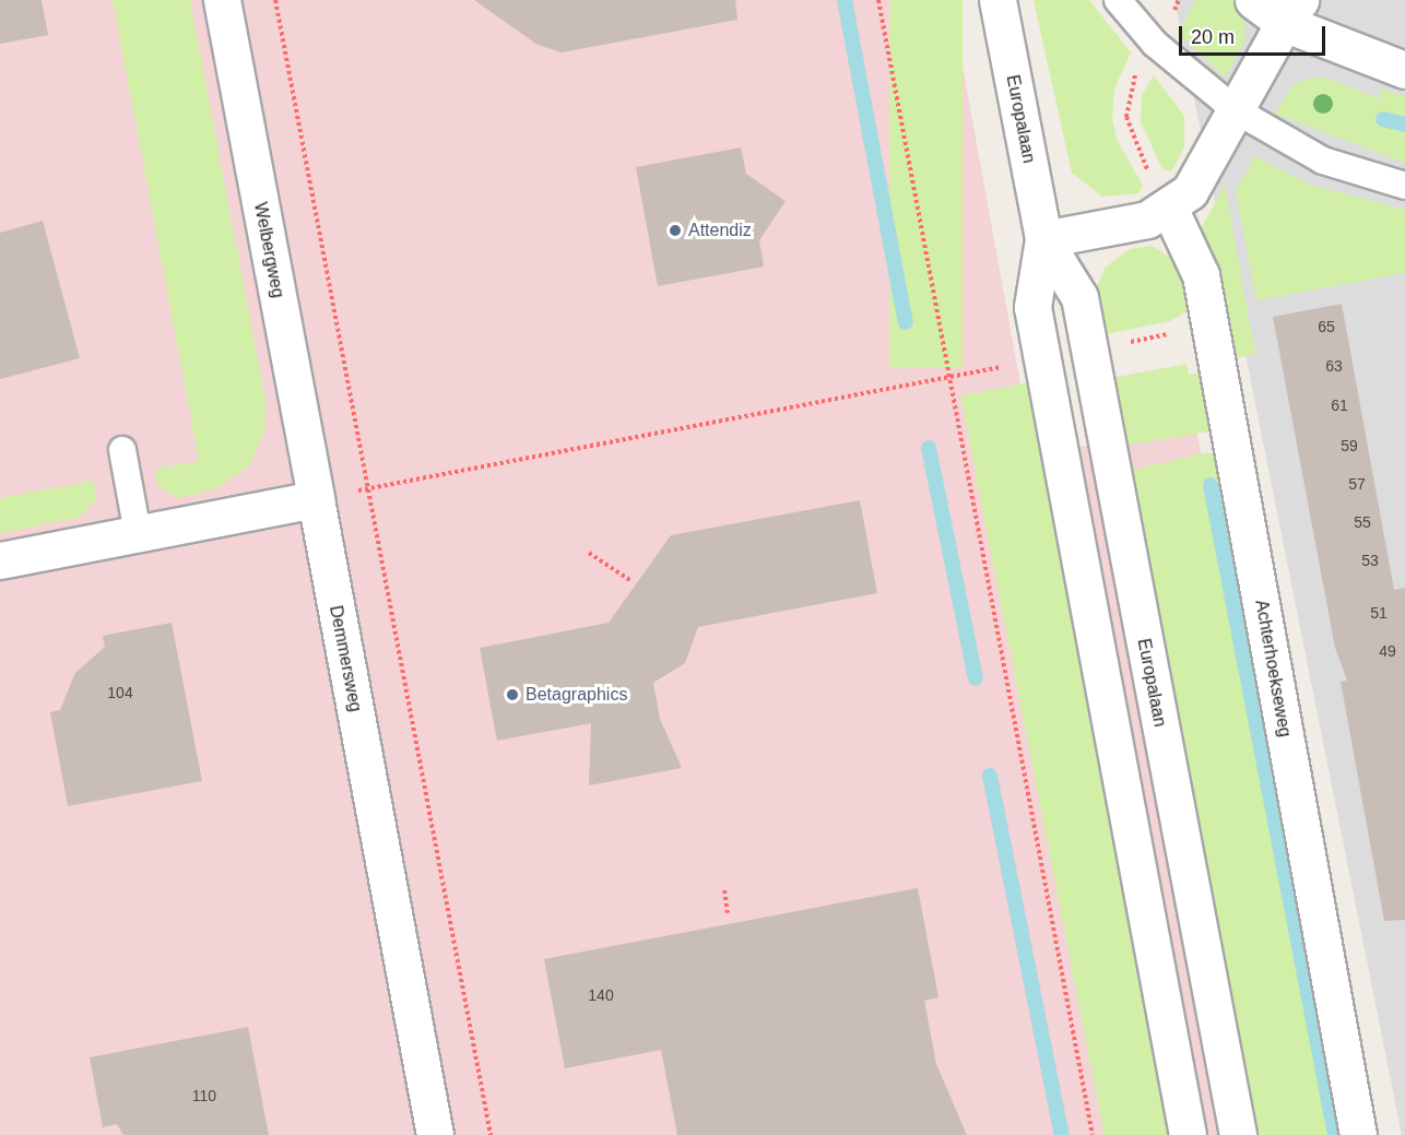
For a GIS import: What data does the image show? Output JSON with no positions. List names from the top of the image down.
{
  "streets": {
    "street": [
      "Europalaan",
      "Welbergweg",
      "Demmersweg",
      "Achterhoekseweg"
    ]
  },
  "crossings": [
    ["Welbergweg", "Demmersweg"]
  ],
  "places": ["Attendiz", "Betagraphics"],
  "house_numbers": [
    "65",
    "63",
    "61",
    "59",
    "57",
    "55",
    "53",
    "51",
    "49",
    "104",
    "140",
    "110"
  ],
  "scale_bar": "20 m"
}
